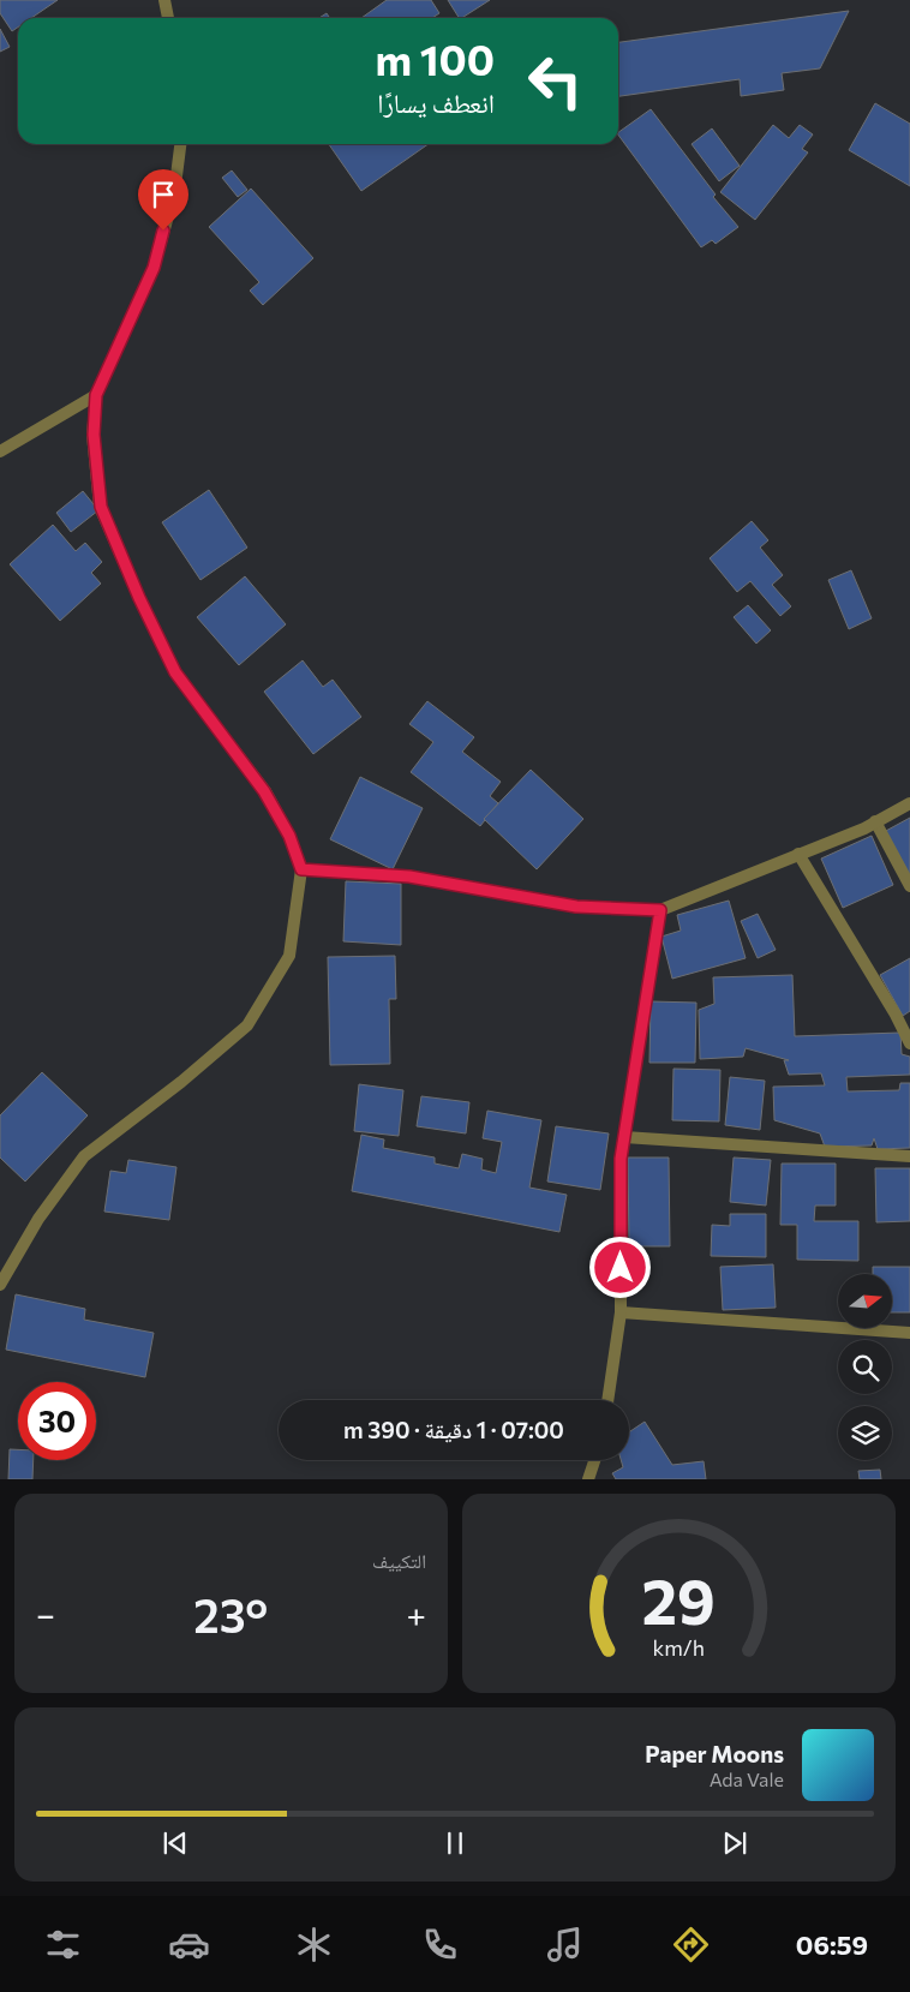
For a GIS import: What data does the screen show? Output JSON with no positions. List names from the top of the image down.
{
  "north": "right",
  "page": {
    "turn": ["100 m", "انعطف يسارًا"],
    "limit": "30",
    "trip": "07:00 · 1 دقيقة · 390 m",
    "tile": "التكييف",
    "heat": ["−", "23°", "+"],
    "song": ["Paper Moons", "Ada Vale"],
    "tabs": "06:59",
    "gauge": ["29", "km/h"]
  }
}
